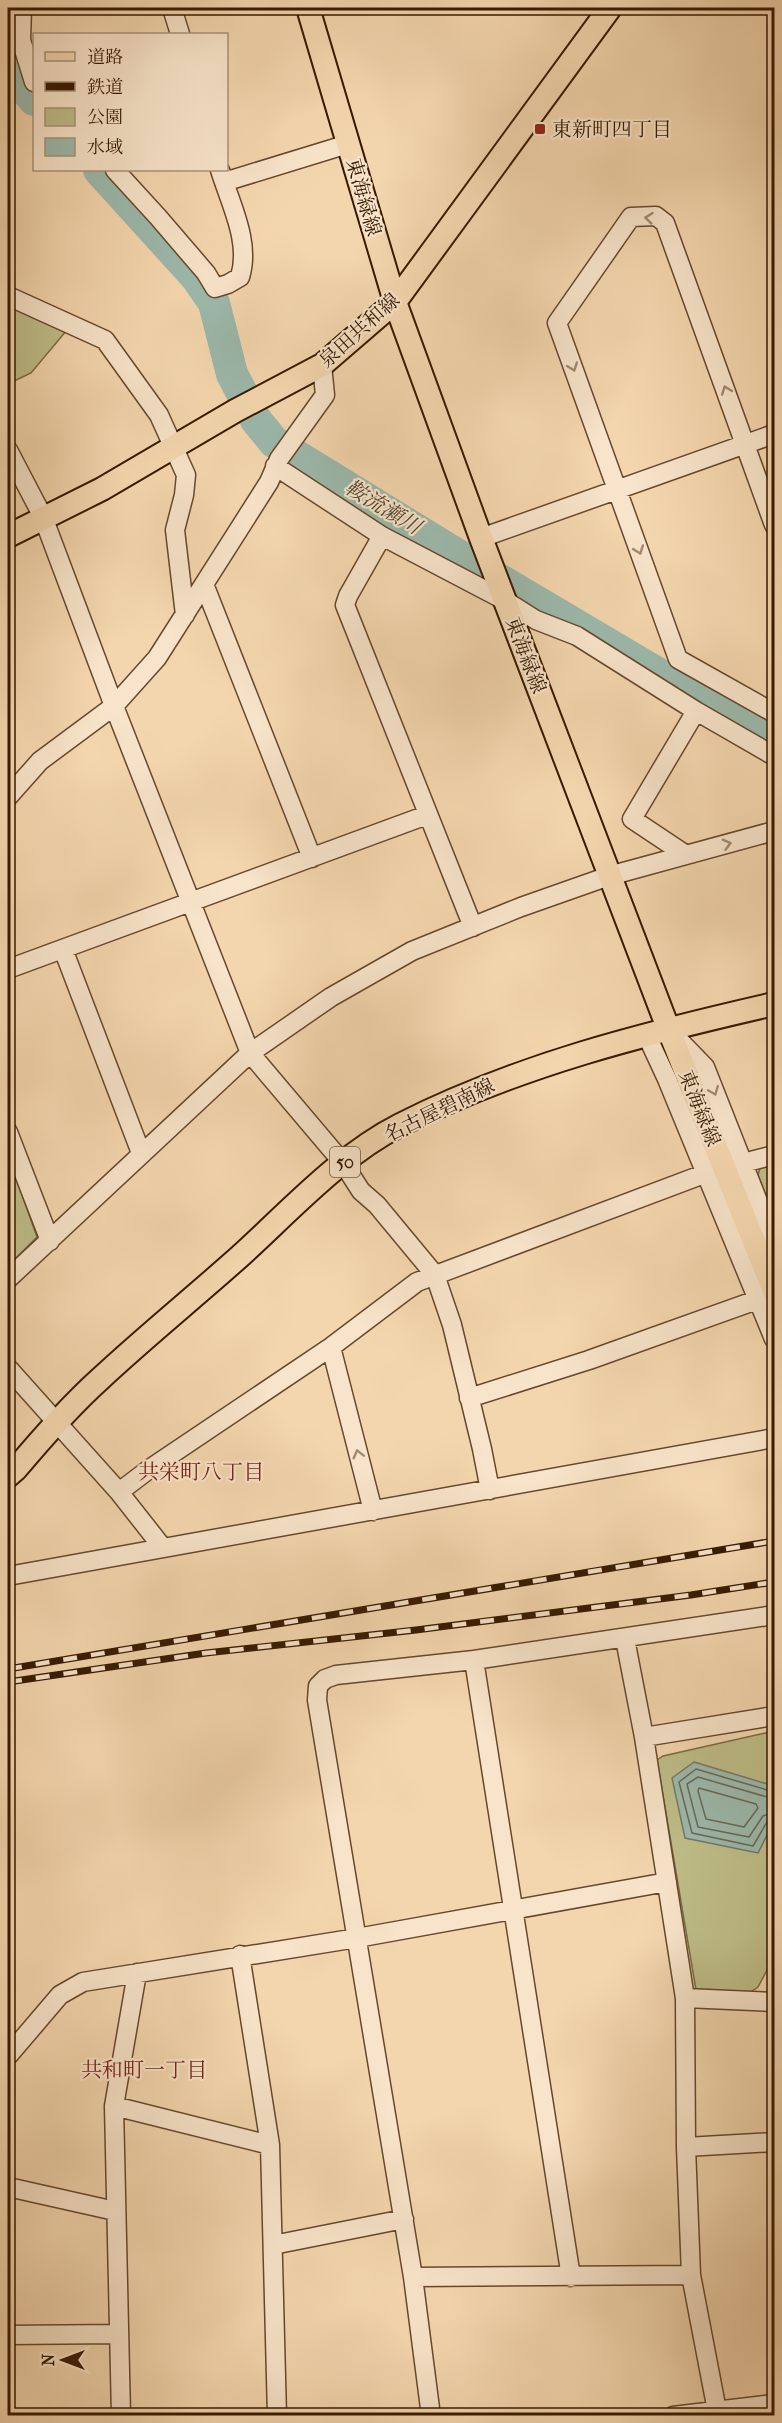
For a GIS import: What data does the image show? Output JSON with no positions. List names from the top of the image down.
{
  "streets": {
    "main road": [
      "東海緑線",
      "泉田共和線",
      "名古屋碧南線",
      "50"
    ]
  },
  "crossings": [
    ["東海緑線", "泉田共和線"],
    ["東海緑線", "名古屋碧南線"]
  ],
  "districts": ["共栄町八丁目", "共和町一丁目"],
  "water": ["鞍流瀬川"],
  "places": {
    "transit": ["東新町四丁目"]
  },
  "legend": [
    "道路",
    "鉄道",
    "公園",
    "水域"
  ],
  "north": "left"
}
